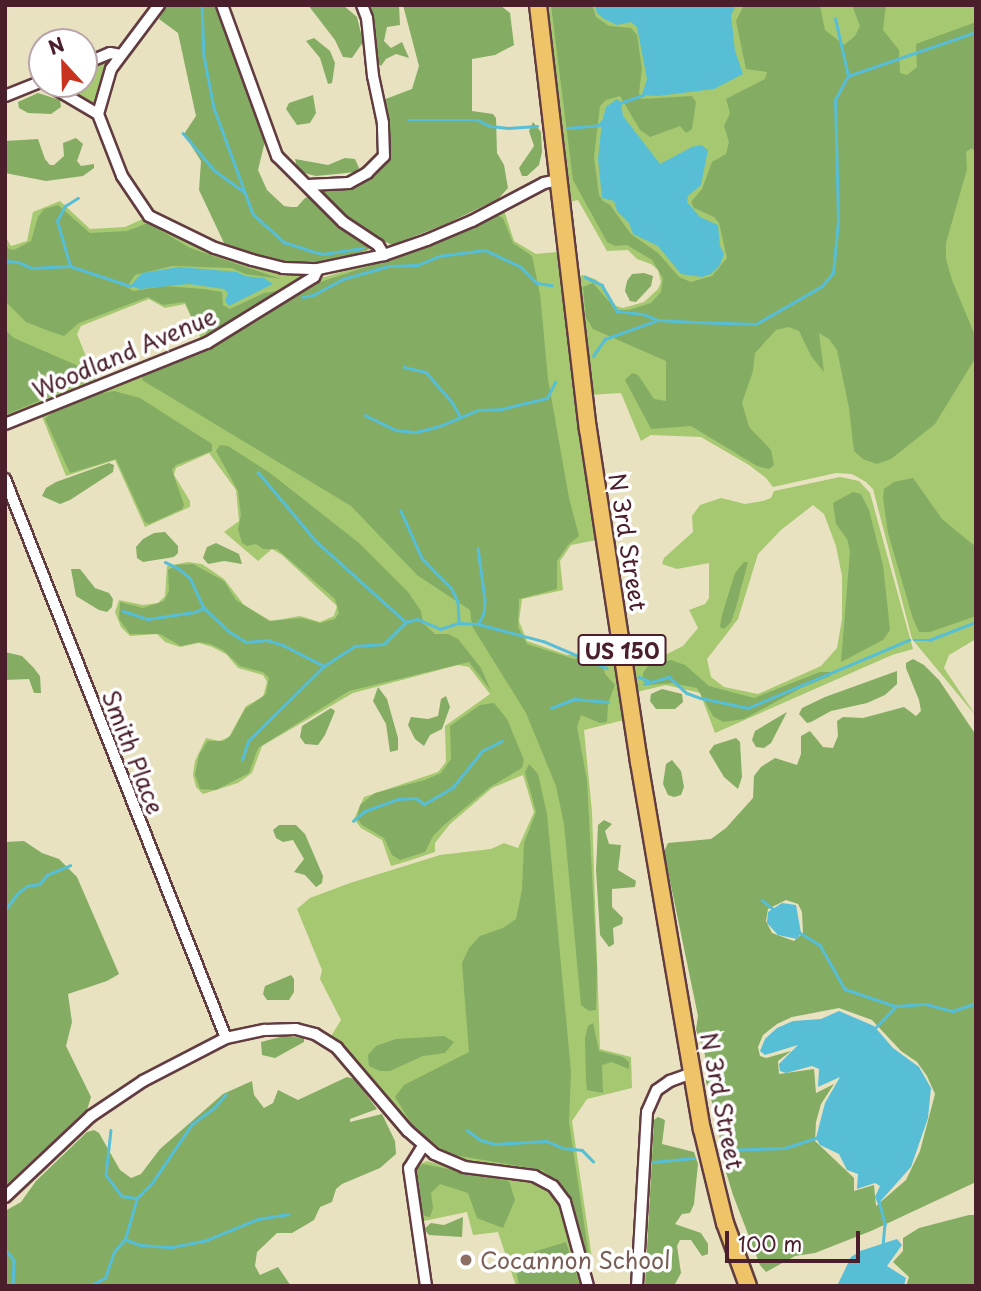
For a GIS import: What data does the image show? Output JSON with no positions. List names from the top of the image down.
{
  "streets": {
    "main road": ["N 3rd Street", "US 150"],
    "street": ["Woodland Avenue", "Smith Place"]
  },
  "crossings": [
    ["Woodland Avenue", "N 3rd Street"]
  ],
  "places": ["Cocannon School"],
  "scale_bar": "100 m",
  "north": "top"
}
